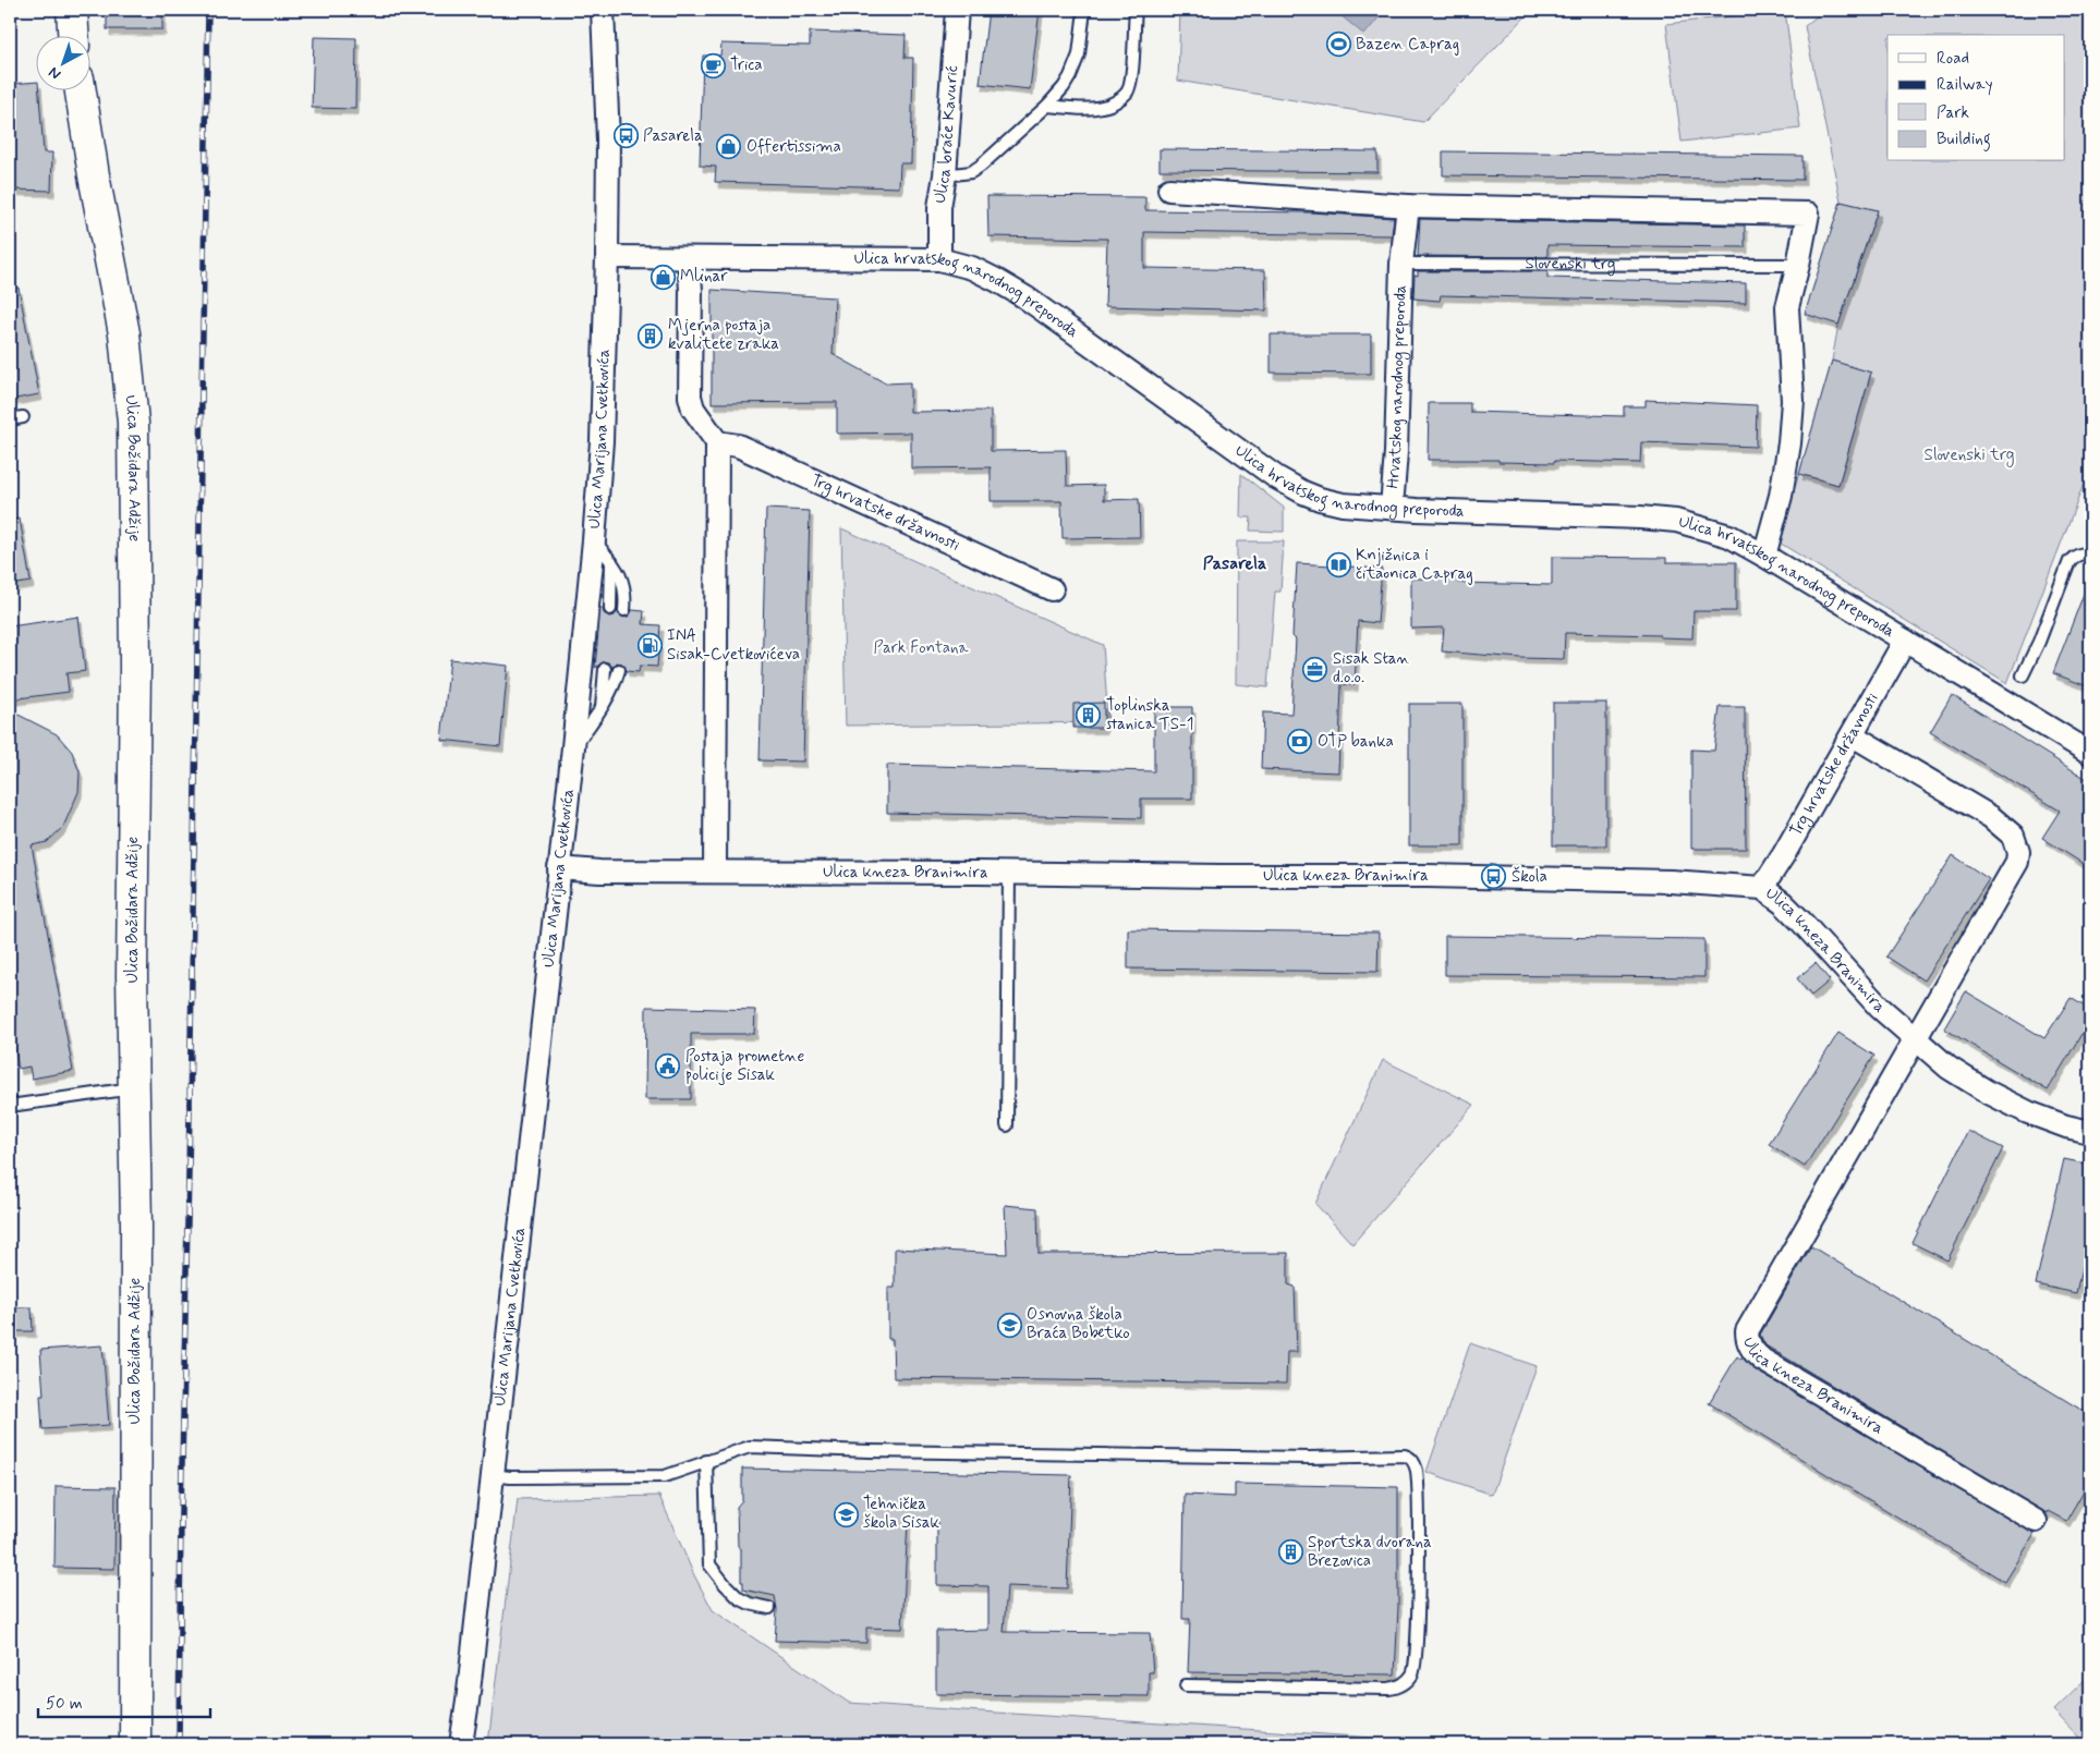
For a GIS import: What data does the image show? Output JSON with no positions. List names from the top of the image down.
{
  "streets": {
    "main road": ["Ulica Božidara Adžije"],
    "street": [
      "Ulica braće Kavurić",
      "Ulica hrvatskog narodnog preporoda",
      "Hrvatskog narodnog preporoda",
      "Ulica Marijana Cvetkovića",
      "Trg hrvatske državnosti",
      "Ulica kneza Branimira"
    ],
    "lane": ["Slovenski trg"]
  },
  "crossings": [
    ["Ulica braće Kavurić", "Ulica hrvatskog narodnog preporoda"],
    ["Slovenski trg", "Hrvatskog narodnog preporoda"],
    ["Ulica hrvatskog narodnog preporoda", "Hrvatskog narodnog preporoda"],
    ["Ulica hrvatskog narodnog preporoda", "Ulica Marijana Cvetkovića"],
    ["Ulica hrvatskog narodnog preporoda", "Trg hrvatske državnosti"],
    ["Ulica Marijana Cvetkovića", "Ulica kneza Branimira"],
    ["Trg hrvatske državnosti", "Ulica kneza Branimira"]
  ],
  "districts": ["Pasarela"],
  "parks": ["Slovenski trg", "Park Fontana"],
  "places": {
    "sports": ["Bazen Caprag"],
    "cafe": ["Trica"],
    "bus stop": ["Pasarela", "Škola"],
    "shop": ["Offertissima", "Mlinar"],
    "building": ["Mjerna postaja kvalitete zraka", "Toplinska stanica TS-1", "Sportska dvorana Brezovica"],
    "library": ["Knjižnica i čitaonica Caprag"],
    "fuel station": ["INA Sisak-Cvetkovićeva"],
    "office": ["Sisak Stan d.o.o."],
    "bank": ["OTP banka"],
    "public building": ["Postaja prometne policije Sisak"],
    "school or university": ["Osnovna škola Braća Bobetko", "Tehnička škola Sisak"]
  },
  "legend": [
    "Road",
    "Railway",
    "Park",
    "Building"
  ],
  "scale_bar": "50 m",
  "north": "bottom left"
}
